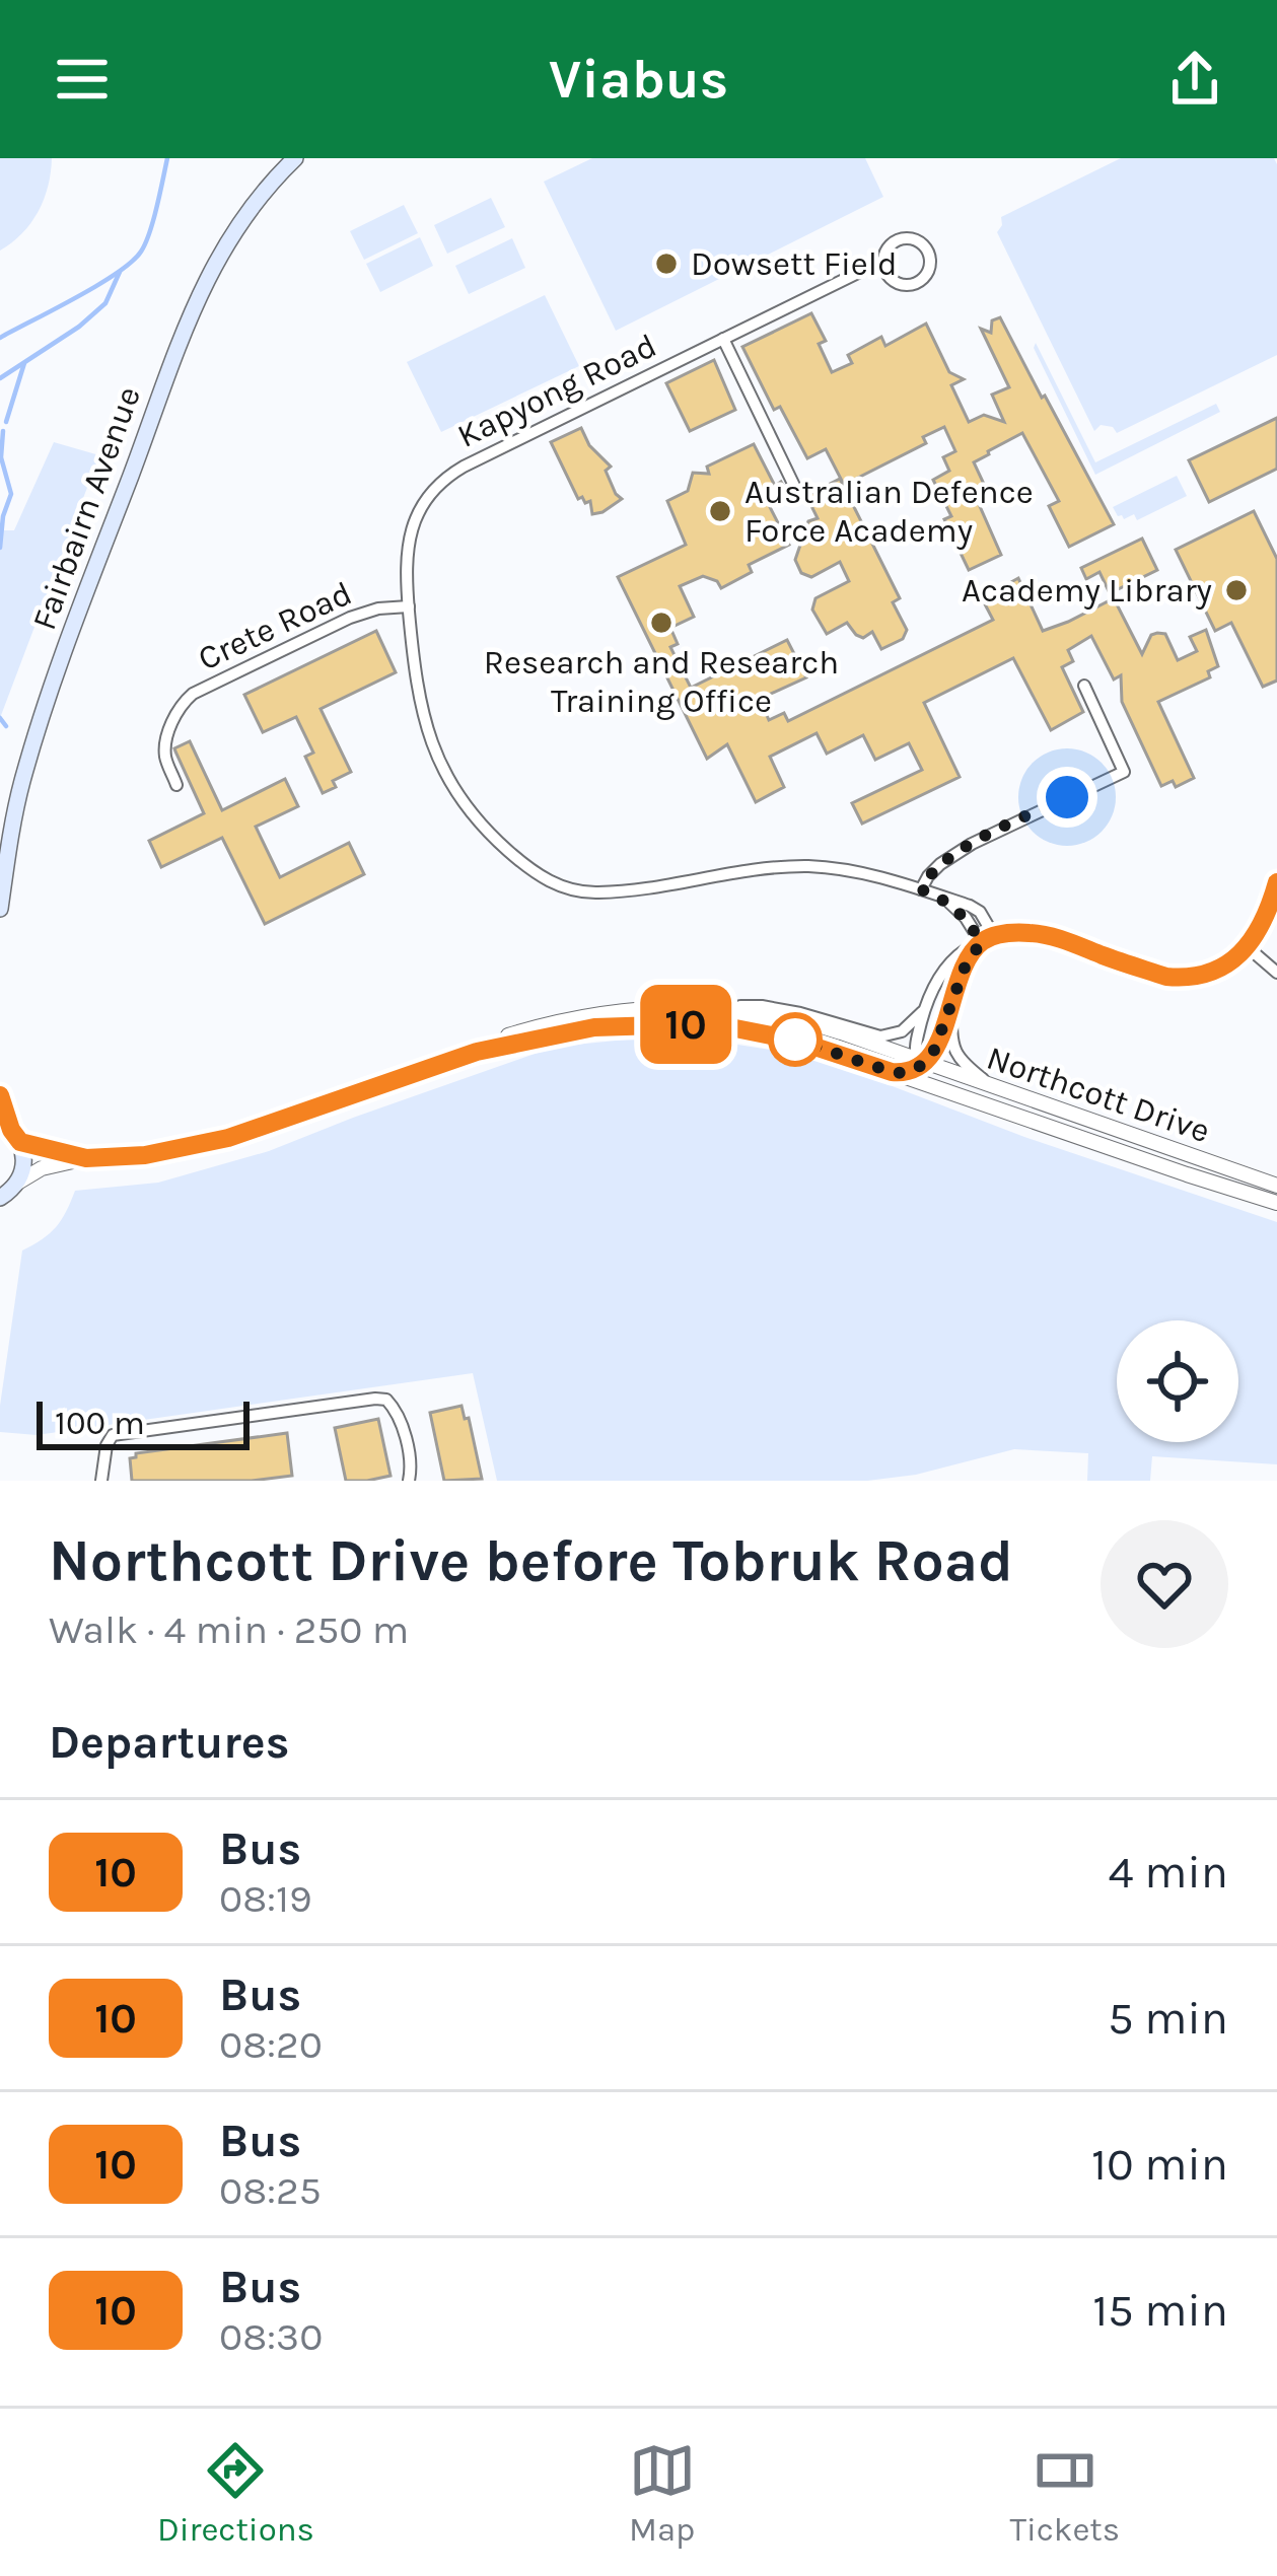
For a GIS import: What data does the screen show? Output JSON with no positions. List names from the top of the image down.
{
  "streets": {
    "main road": ["Fairbairn Avenue"],
    "street": ["Kapyong Road", "Crete Road", "Northcott Drive"]
  },
  "crossings": [
    ["Kapyong Road", "Crete Road"]
  ],
  "places": [
    "Dowsett Field",
    "Australian Defence Force Academy",
    "Academy Library",
    "Research and Research Training Office"
  ],
  "lines": ["bus line 10"],
  "scale_bar": "100 m",
  "page": {
    "header": "Viabus",
    "on_map": "10",
    "scale": "100 m",
    "heading": [
      ["Northcott Drive before Tobruk Road", "Walk · 4 min · 250 m"],
      "Departures"
    ],
    "list": [
      {
        "mark": "10",
        "name": "Bus",
        "note": "08:19",
        "value": "4 min"
      },
      {
        "mark": "10",
        "name": "Bus",
        "note": "08:20",
        "value": "5 min"
      },
      {
        "mark": "10",
        "name": "Bus",
        "note": "08:25",
        "value": "10 min"
      },
      {
        "mark": "10",
        "name": "Bus",
        "note": "08:30",
        "value": "15 min"
      }
    ],
    "tabs": ["Directions", "Map", "Tickets"]
  }
}
